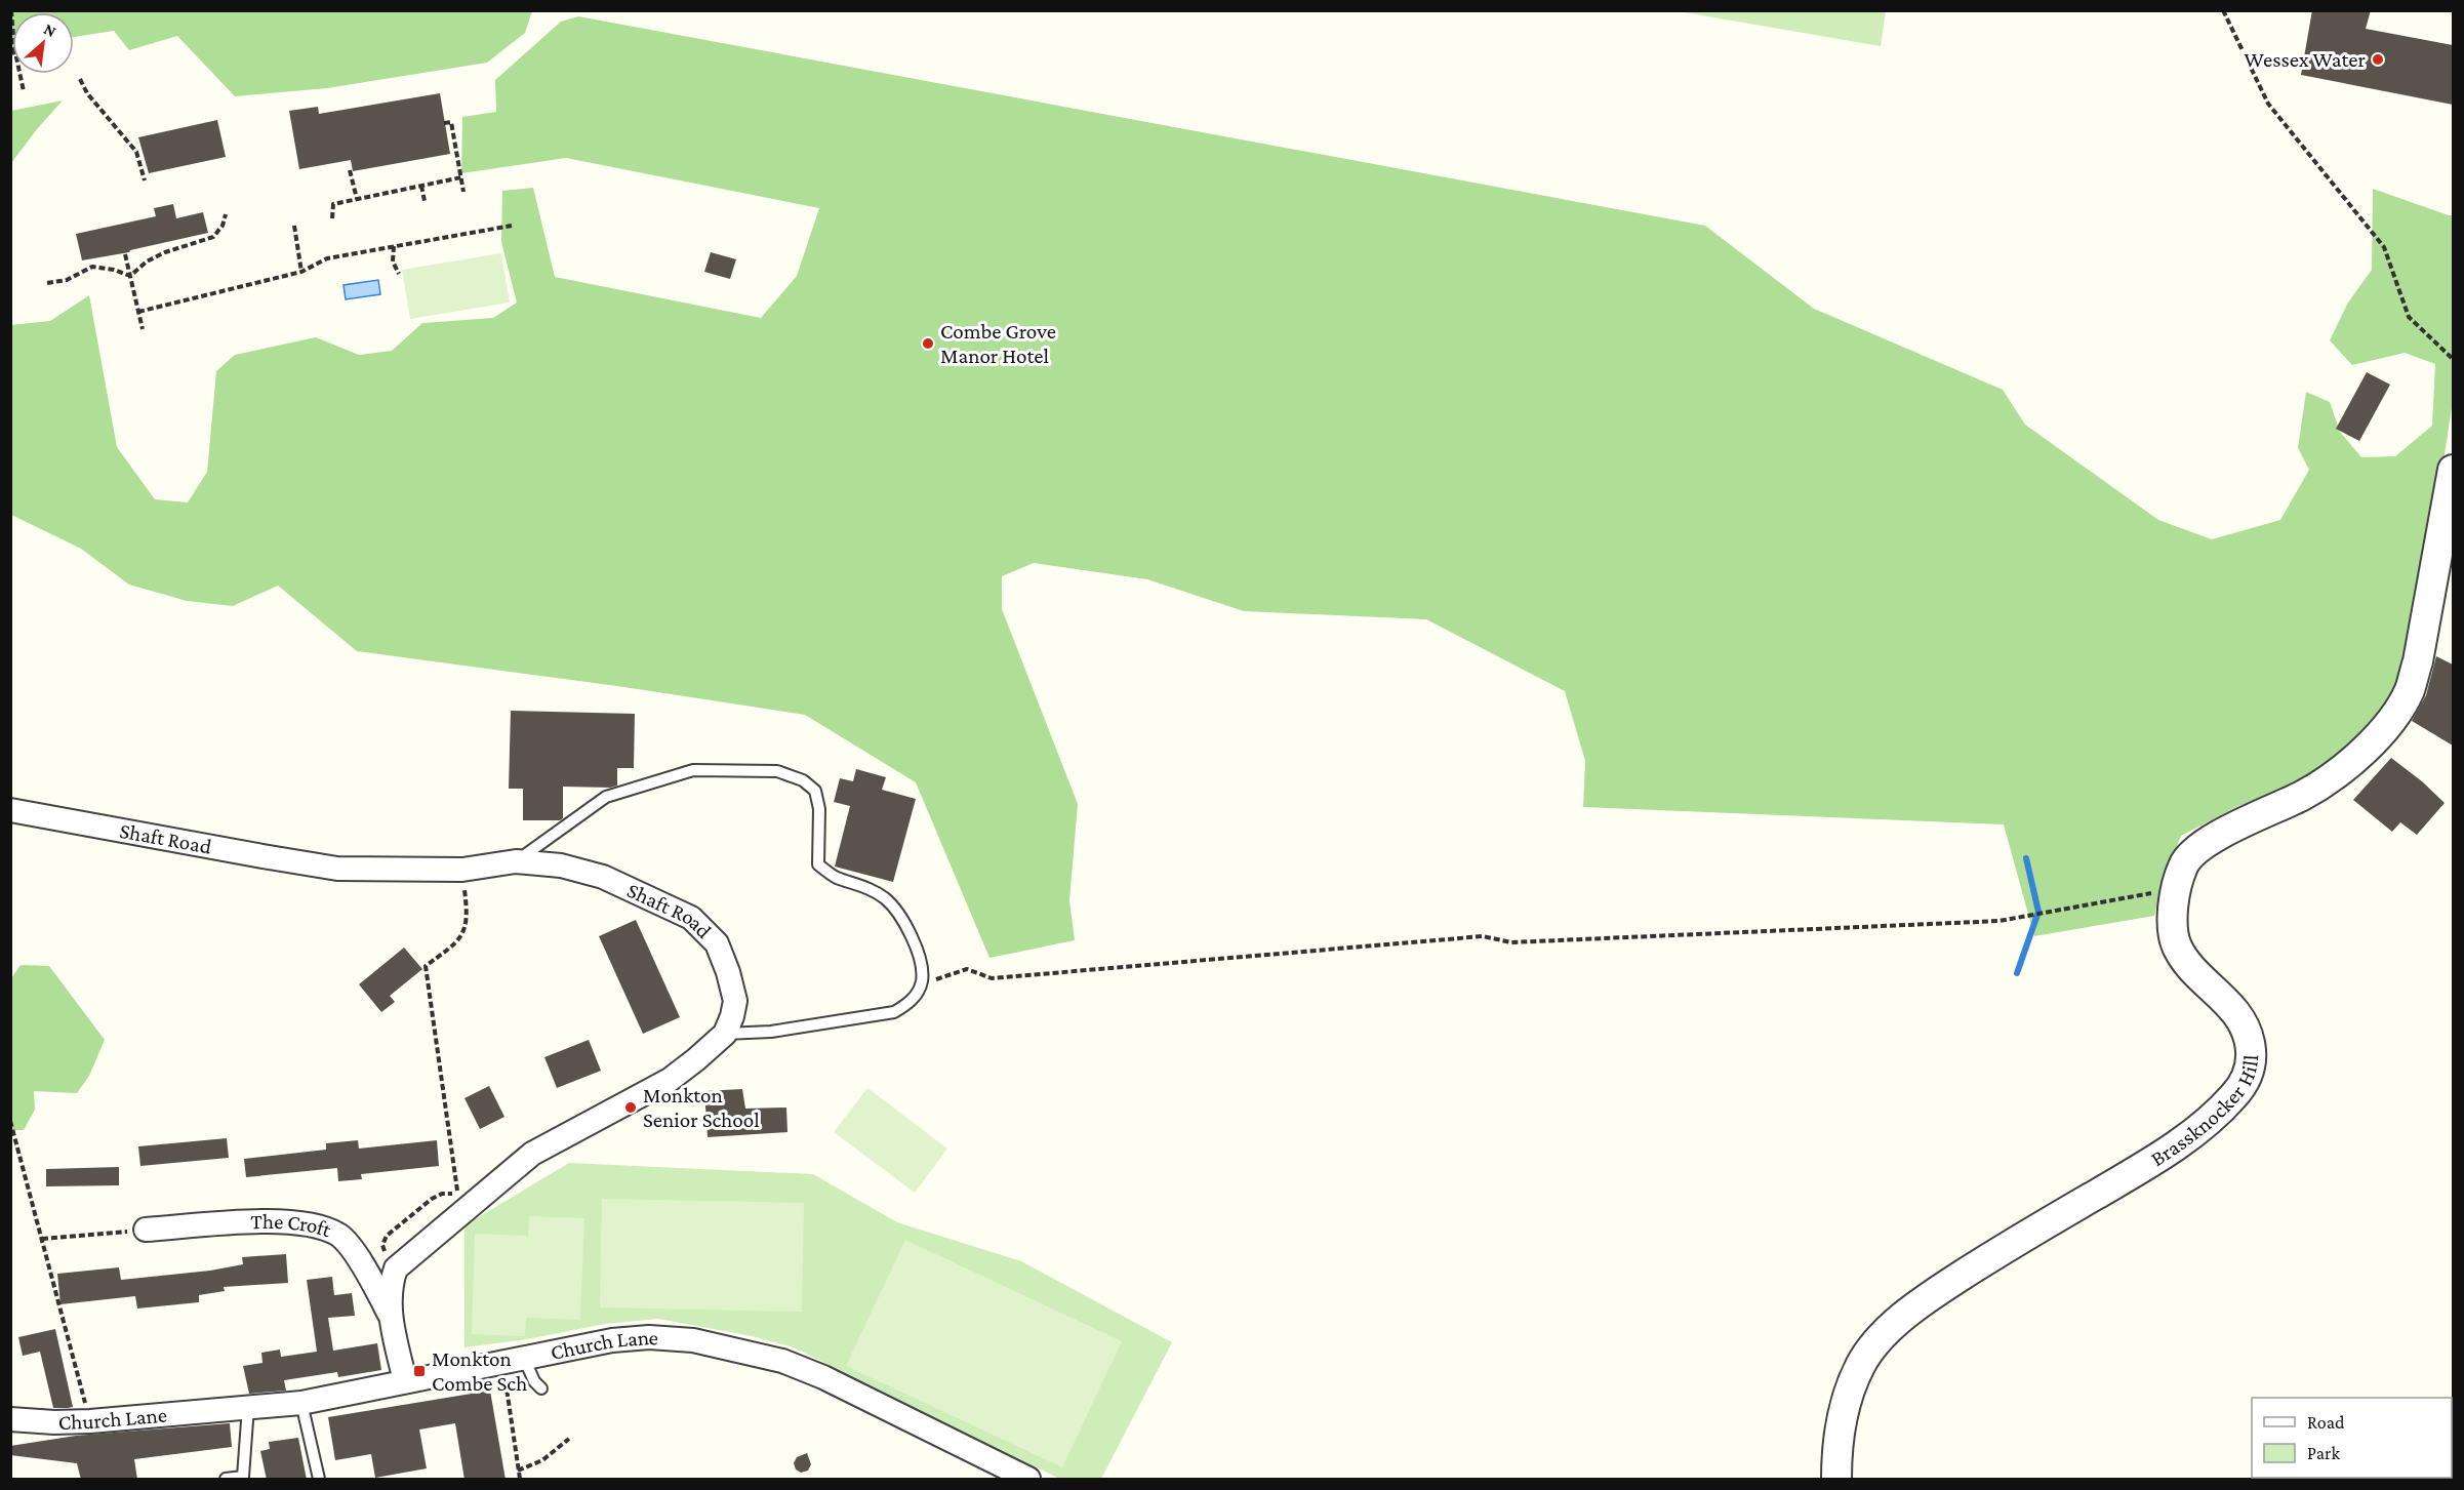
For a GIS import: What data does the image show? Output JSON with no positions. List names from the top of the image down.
{
  "streets": {
    "street": [
      "Shaft Road",
      "Brassknocker Hill",
      "The Croft",
      "Church Lane"
    ]
  },
  "places": {
    "other": ["Wessex Water", "Combe Grove Manor Hotel", "Monkton Senior School"],
    "transit": ["Monkton Combe Sch"]
  },
  "legend": ["Road", "Park"],
  "north": "top right"
}
